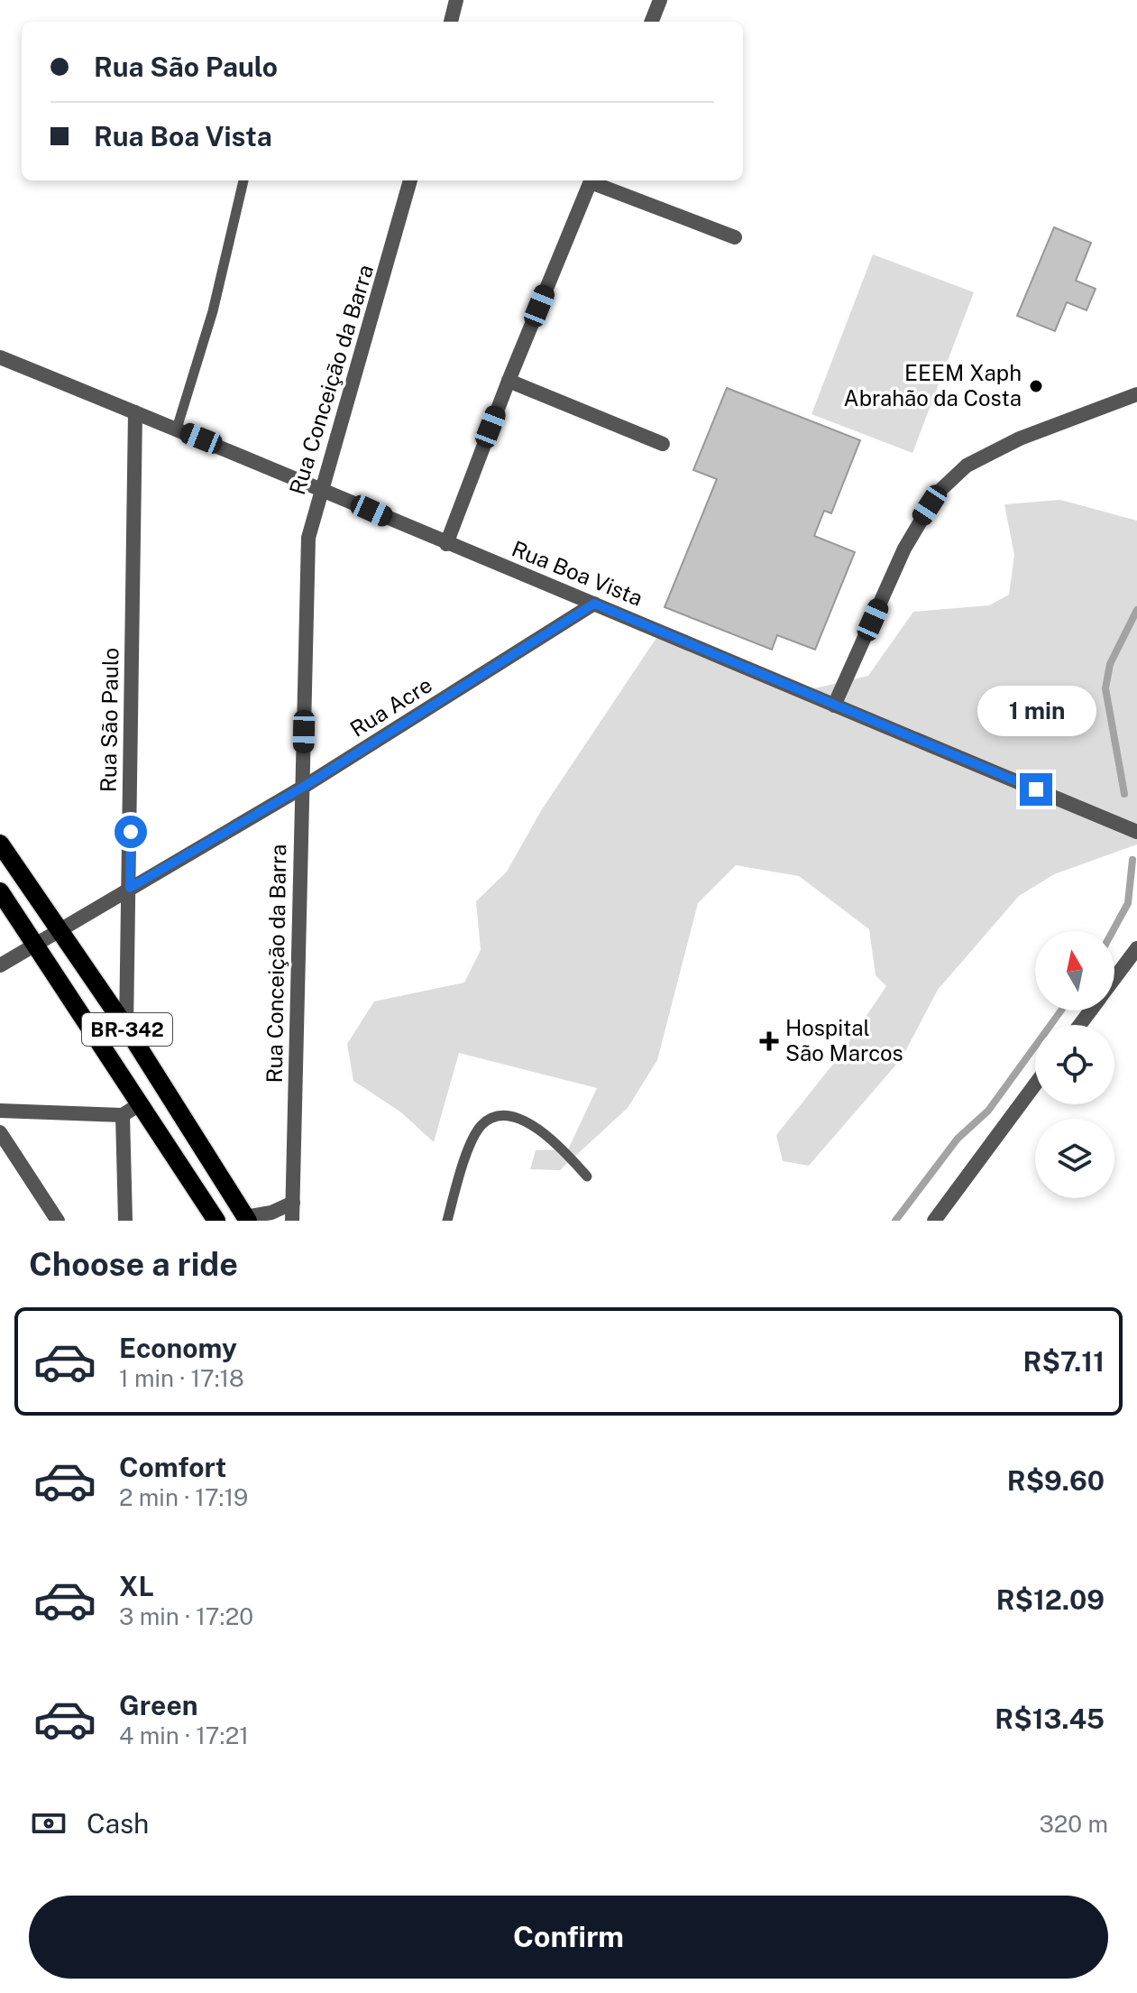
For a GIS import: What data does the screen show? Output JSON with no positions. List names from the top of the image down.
{
  "streets": {
    "main road": ["BR-342"],
    "street": [
      "Rua Conceição da Barra",
      "Rua Boa Vista",
      "Rua Acre",
      "Rua São Paulo"
    ]
  },
  "crossings": [
    ["Rua Conceição da Barra", "Rua Boa Vista"],
    ["Rua Conceição da Barra", "Rua Acre"],
    ["Rua Boa Vista", "Rua Acre"],
    ["Rua Boa Vista", "Rua São Paulo"],
    ["Rua Acre", "Rua São Paulo"],
    ["Rua Acre", "BR-342"],
    ["Rua São Paulo", "BR-342"]
  ],
  "places": {
    "other": ["EEEM Xaph Abrahão da Costa"],
    "health": ["Hospital São Marcos"]
  },
  "north": "top",
  "page": {
    "banner": ["Rua São Paulo", "Rua Boa Vista"],
    "bubble": "1 min",
    "heading": "Choose a ride",
    "list": [
      {
        "name": "Economy",
        "note": "1 min · 17:18",
        "value": "R$7.11"
      },
      {
        "name": "Comfort",
        "note": "2 min · 17:19",
        "value": "R$9.60"
      },
      {
        "name": "XL",
        "note": "3 min · 17:20",
        "value": "R$12.09"
      },
      {
        "name": "Green",
        "note": "4 min · 17:21",
        "value": "R$13.45"
      }
    ],
    "pay": ["Cash", "320 m"],
    "buttons": "Confirm"
  }
}
